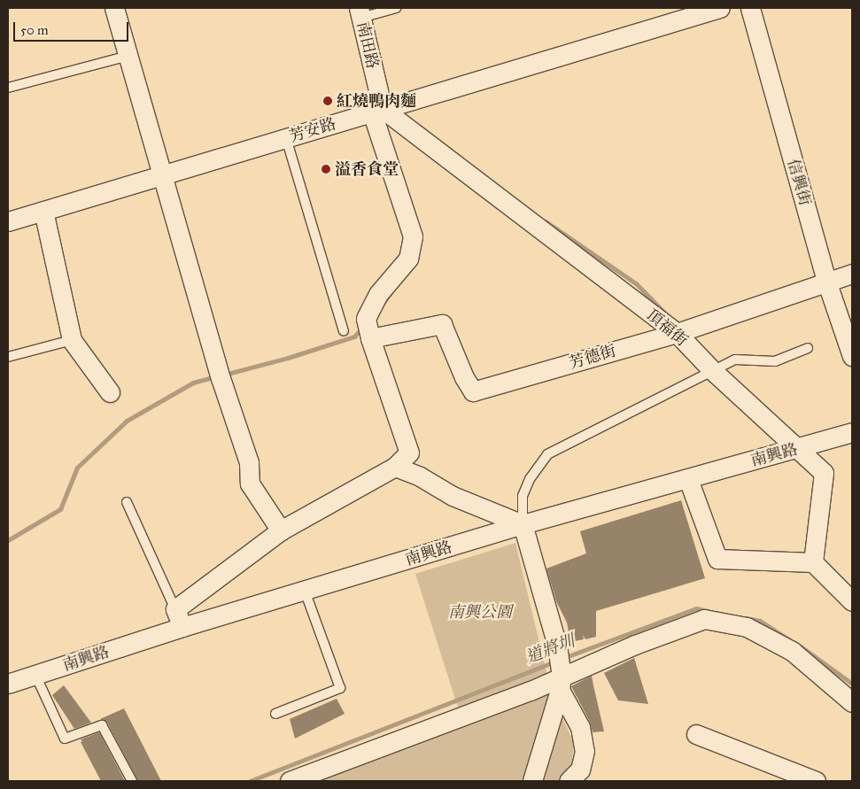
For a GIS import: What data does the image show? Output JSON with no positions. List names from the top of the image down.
{
  "streets": {
    "street": [
      "南田路",
      "芳安路",
      "信興街",
      "頂福街",
      "芳德街",
      "南興路"
    ]
  },
  "crossings": [
    ["南田路", "芳安路"],
    ["南田路", "頂福街"],
    ["南田路", "芳德街"],
    ["芳安路", "頂福街"],
    ["信興街", "芳德街"],
    ["頂福街", "芳德街"],
    ["頂福街", "南興路"]
  ],
  "water": ["道將圳"],
  "parks": ["南興公園"],
  "places": ["紅燒鴨肉麵", "溢香食堂"],
  "scale_bar": "50 m"
}
